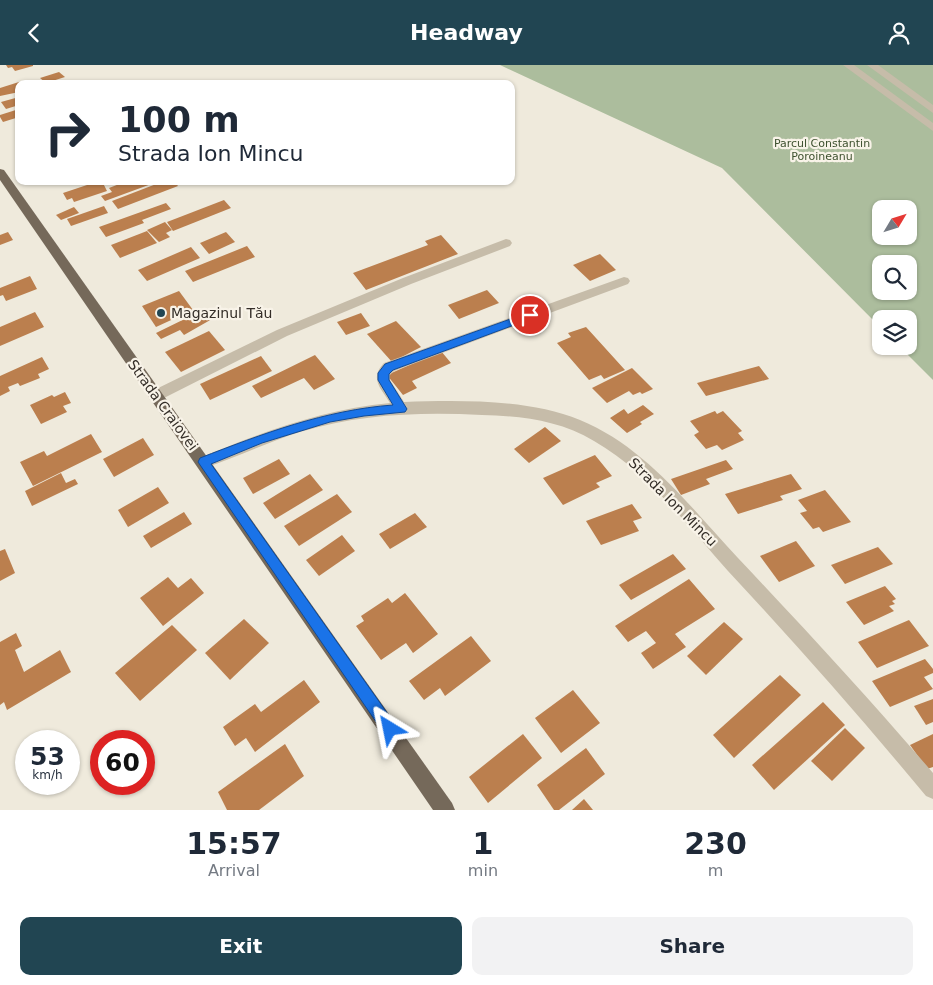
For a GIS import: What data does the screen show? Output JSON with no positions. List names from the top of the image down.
{
  "streets": {
    "main road": ["Strada Craiovei"],
    "street": ["Strada Ion Mincu"]
  },
  "crossings": [
    ["Strada Craiovei", "Strada Ion Mincu"]
  ],
  "parks": ["Parcul Constantin Poroineanu"],
  "places": ["Magazinul Tău"],
  "north": "top right",
  "page": {
    "header": "Headway",
    "turn": ["100 m", "Strada Ion Mincu"],
    "speed": "53 km/h",
    "limit": "60",
    "eta": [
      "15:57",
      "Arrival",
      "1",
      "min",
      "230",
      "m"
    ],
    "buttons": ["Exit", "Share"]
  }
}
